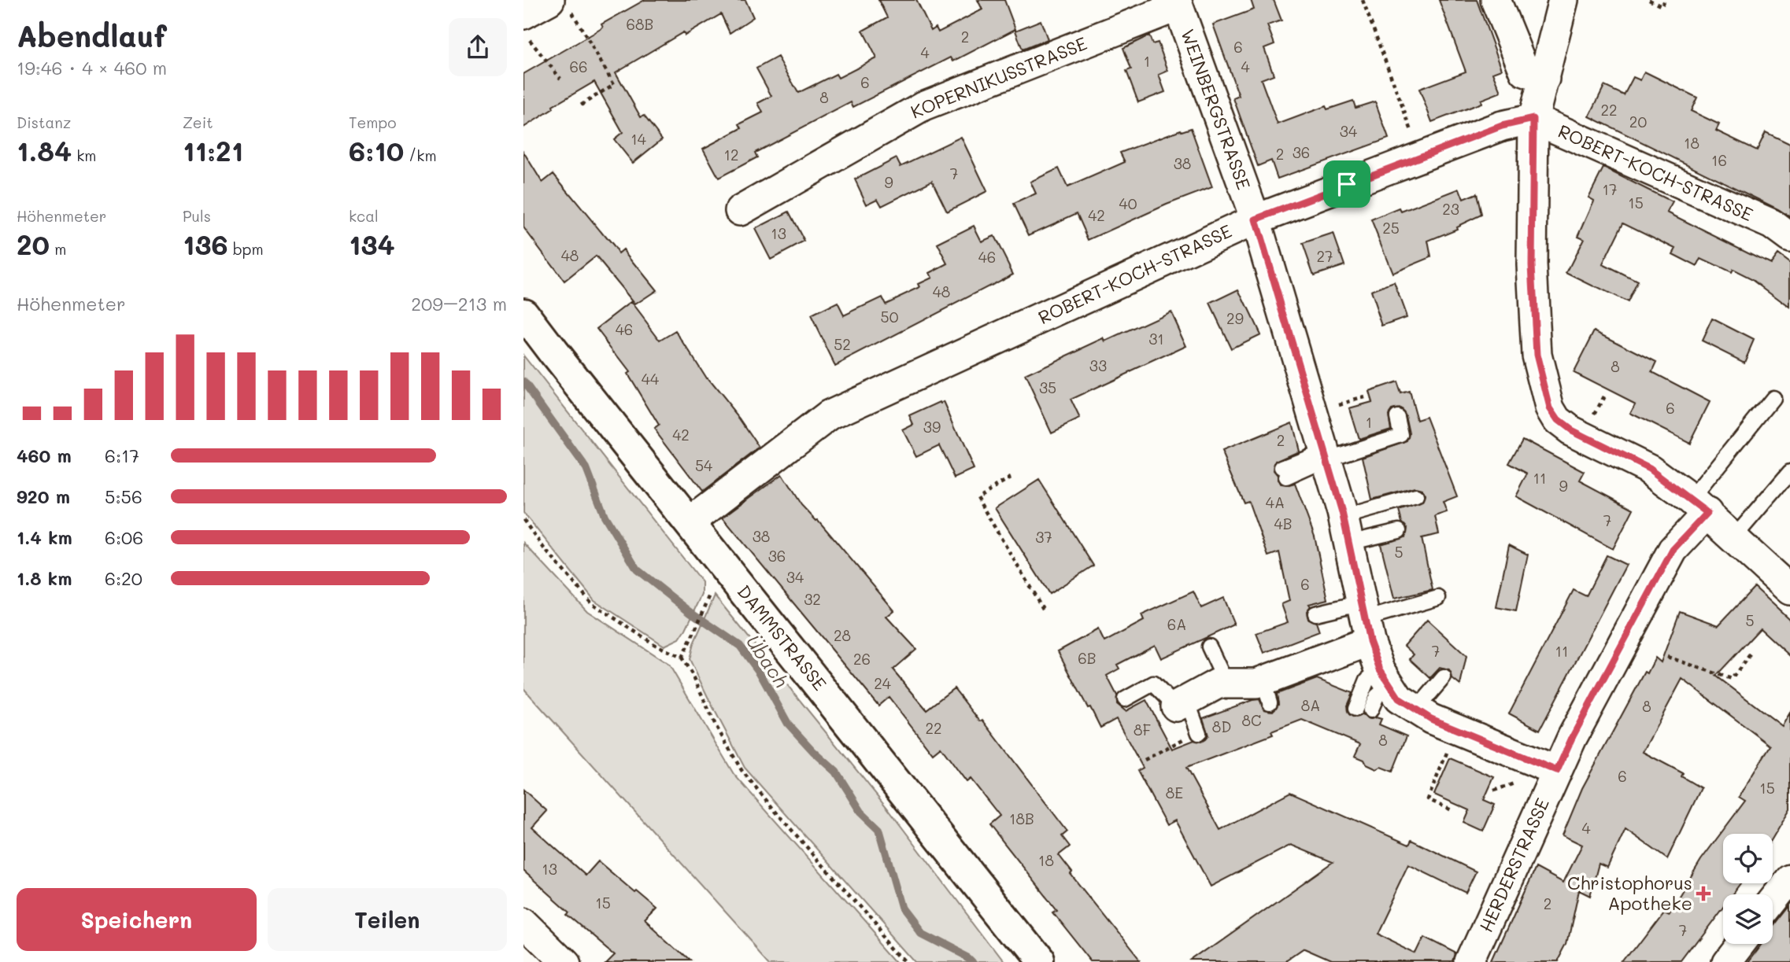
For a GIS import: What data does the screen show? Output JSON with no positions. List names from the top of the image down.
{
  "streets": {
    "street": [
      "KOPERNIKUSSTRASSE",
      "WEINBERGSTRASSE",
      "ROBERT-KOCH-STRASSE",
      "DAMMSTRASSE",
      "HERDERSTRASSE"
    ]
  },
  "crossings": [
    ["KOPERNIKUSSTRASSE", "WEINBERGSTRASSE"],
    ["WEINBERGSTRASSE", "ROBERT-KOCH-STRASSE"],
    ["ROBERT-KOCH-STRASSE", "DAMMSTRASSE"]
  ],
  "water": ["Übach"],
  "places": {
    "health": ["Christophorus Apotheke"]
  },
  "house_numbers": [
    "68B",
    "2",
    "6",
    "4",
    "1",
    "66",
    "4",
    "6",
    "8",
    "22",
    "20",
    "34",
    "14",
    "18",
    "36",
    "2",
    "12",
    "16",
    "38",
    "7",
    "9",
    "17",
    "15",
    "40",
    "23",
    "42",
    "25",
    "13",
    "48",
    "27",
    "46",
    "48",
    "50",
    "29",
    "46",
    "31",
    "52",
    "33",
    "8",
    "44",
    "35",
    "6",
    "1",
    "39",
    "42",
    "2",
    "54",
    "11",
    "9",
    "4A",
    "7",
    "4B",
    "38",
    "37",
    "5",
    "36",
    "34",
    "6",
    "32",
    "5",
    "6A",
    "28",
    "7",
    "11",
    "6B",
    "26",
    "24",
    "8A",
    "8",
    "8C",
    "8D",
    "22",
    "8F",
    "8",
    "6",
    "15",
    "8E",
    "18B",
    "4",
    "18",
    "13",
    "15",
    "2",
    "7"
  ],
  "page": {
    "heading": ["Abendlauf", "19:46 · 4 × 460 m"],
    "stats": [
      ["Distanz", "1.84 km"],
      ["Zeit", "11:21"],
      ["Tempo", "6:10 /km"],
      ["Höhenmeter", "20 m"],
      ["Puls", "136 bpm"],
      ["kcal", "134"]
    ],
    "chart": ["Höhenmeter", "209–213 m"],
    "list": [
      {
        "name": "460 m",
        "note": "6:17"
      },
      {
        "name": "920 m",
        "note": "5:56"
      },
      {
        "name": "1.4 km",
        "note": "6:06"
      },
      {
        "name": "1.8 km",
        "note": "6:20"
      }
    ],
    "buttons": ["Speichern", "Teilen"]
  }
}
